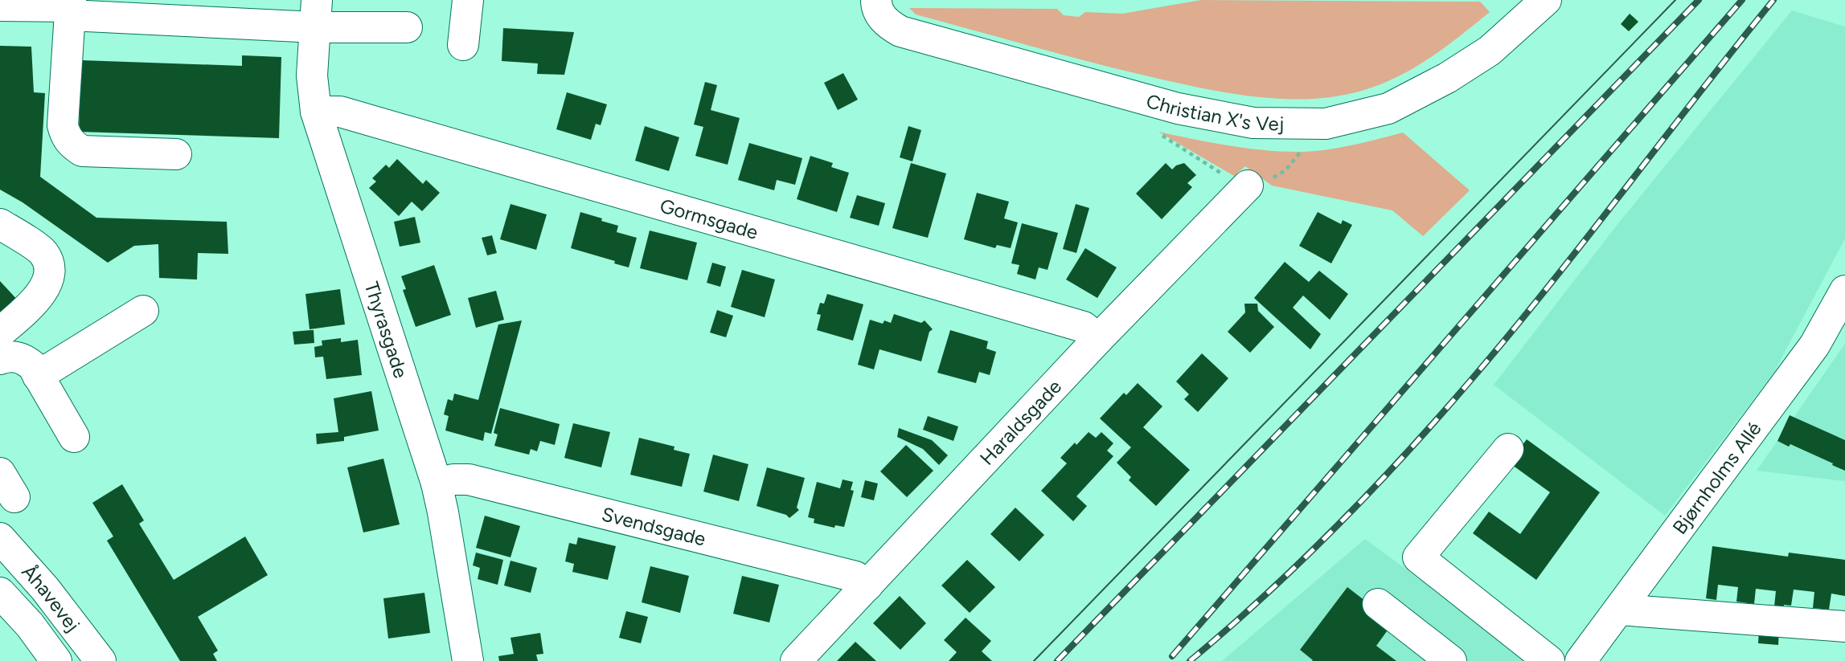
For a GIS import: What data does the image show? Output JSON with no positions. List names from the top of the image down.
{
  "streets": {
    "street": [
      "Christian X's Vej",
      "Gormsgade",
      "Thyrasgade",
      "Haraldsgade",
      "Bjørnholms Allé",
      "Svendsgade",
      "Åhavevej"
    ]
  },
  "crossings": [
    ["Gormsgade", "Thyrasgade"],
    ["Gormsgade", "Haraldsgade"],
    ["Thyrasgade", "Svendsgade"],
    ["Haraldsgade", "Svendsgade"]
  ]
}
